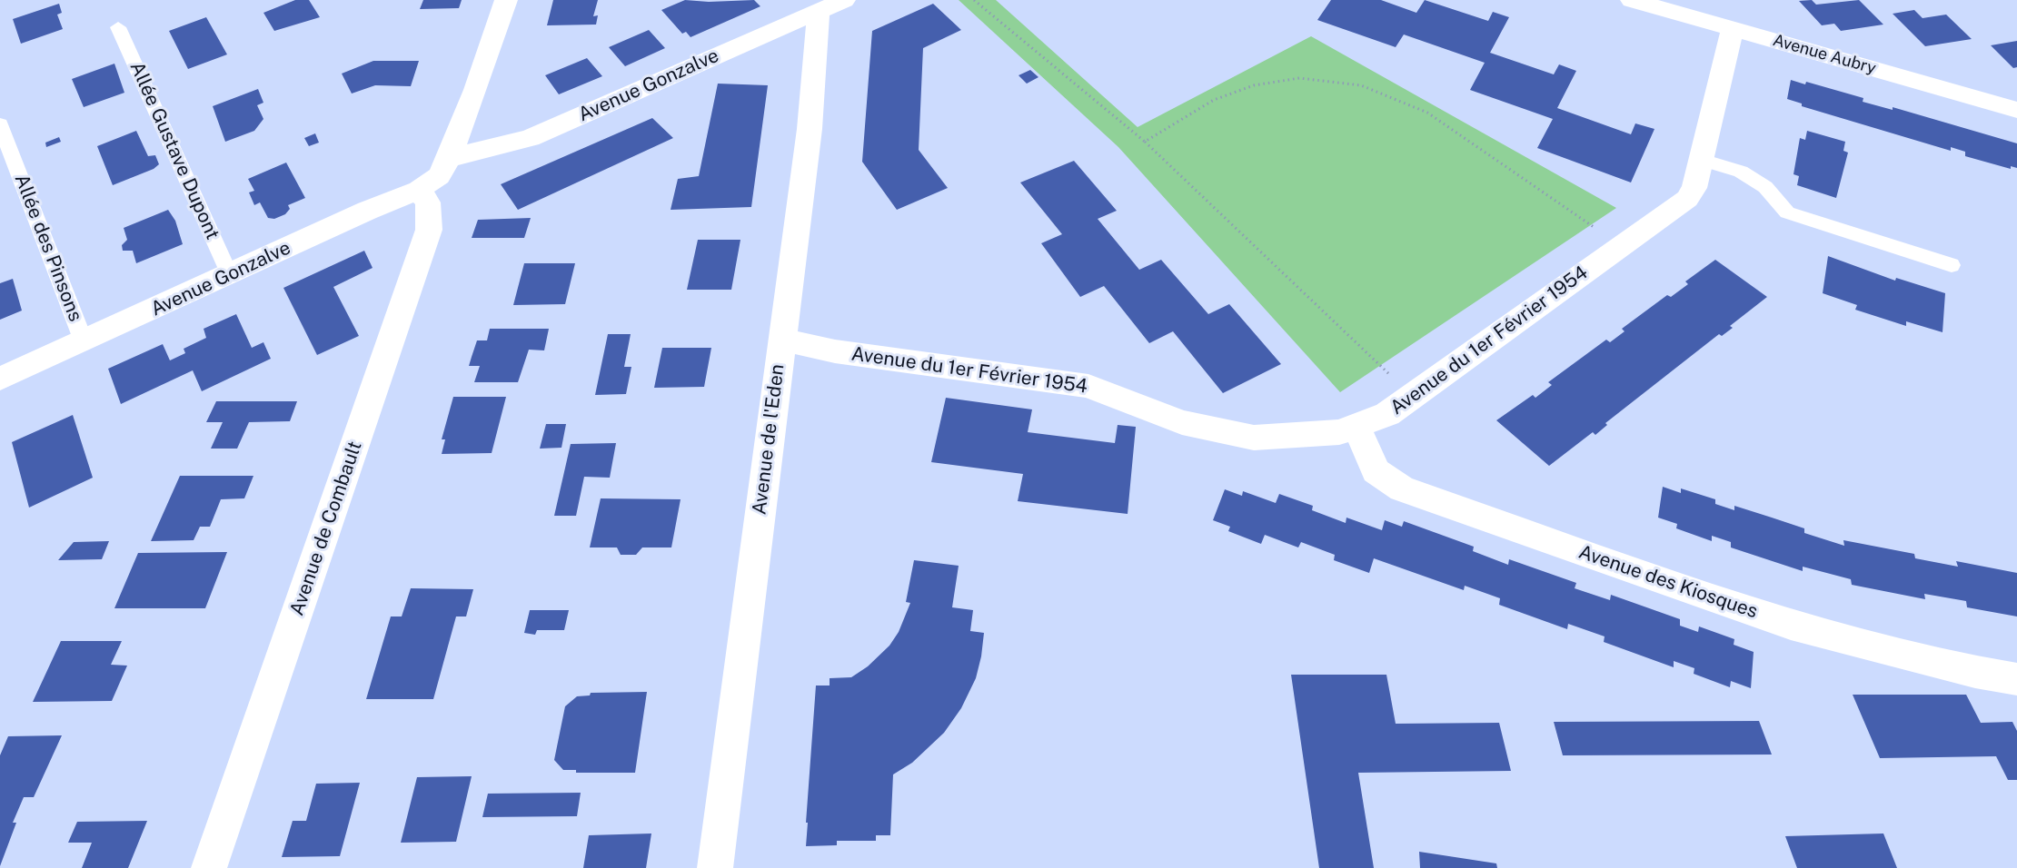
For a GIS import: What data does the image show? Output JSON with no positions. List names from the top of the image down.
{
  "streets": {
    "street": [
      "Avenue Aubry",
      "Avenue Gonzalve",
      "Avenue du 1er Février 1954",
      "Avenue de l'Eden",
      "Avenue de Combault",
      "Avenue des Kiosques"
    ],
    "lane": ["Allée Gustave Dupont", "Allée des Pinsons"]
  },
  "crossings": [
    ["Avenue Aubry", "Avenue du 1er Février 1954"],
    ["Avenue Gonzalve", "Allée Gustave Dupont"],
    ["Avenue Gonzalve", "Allée des Pinsons"],
    ["Avenue Gonzalve", "Avenue de l'Eden"],
    ["Avenue Gonzalve", "Avenue de Combault"],
    ["Avenue du 1er Février 1954", "Avenue de l'Eden"],
    ["Avenue du 1er Février 1954", "Avenue des Kiosques"]
  ]
}
